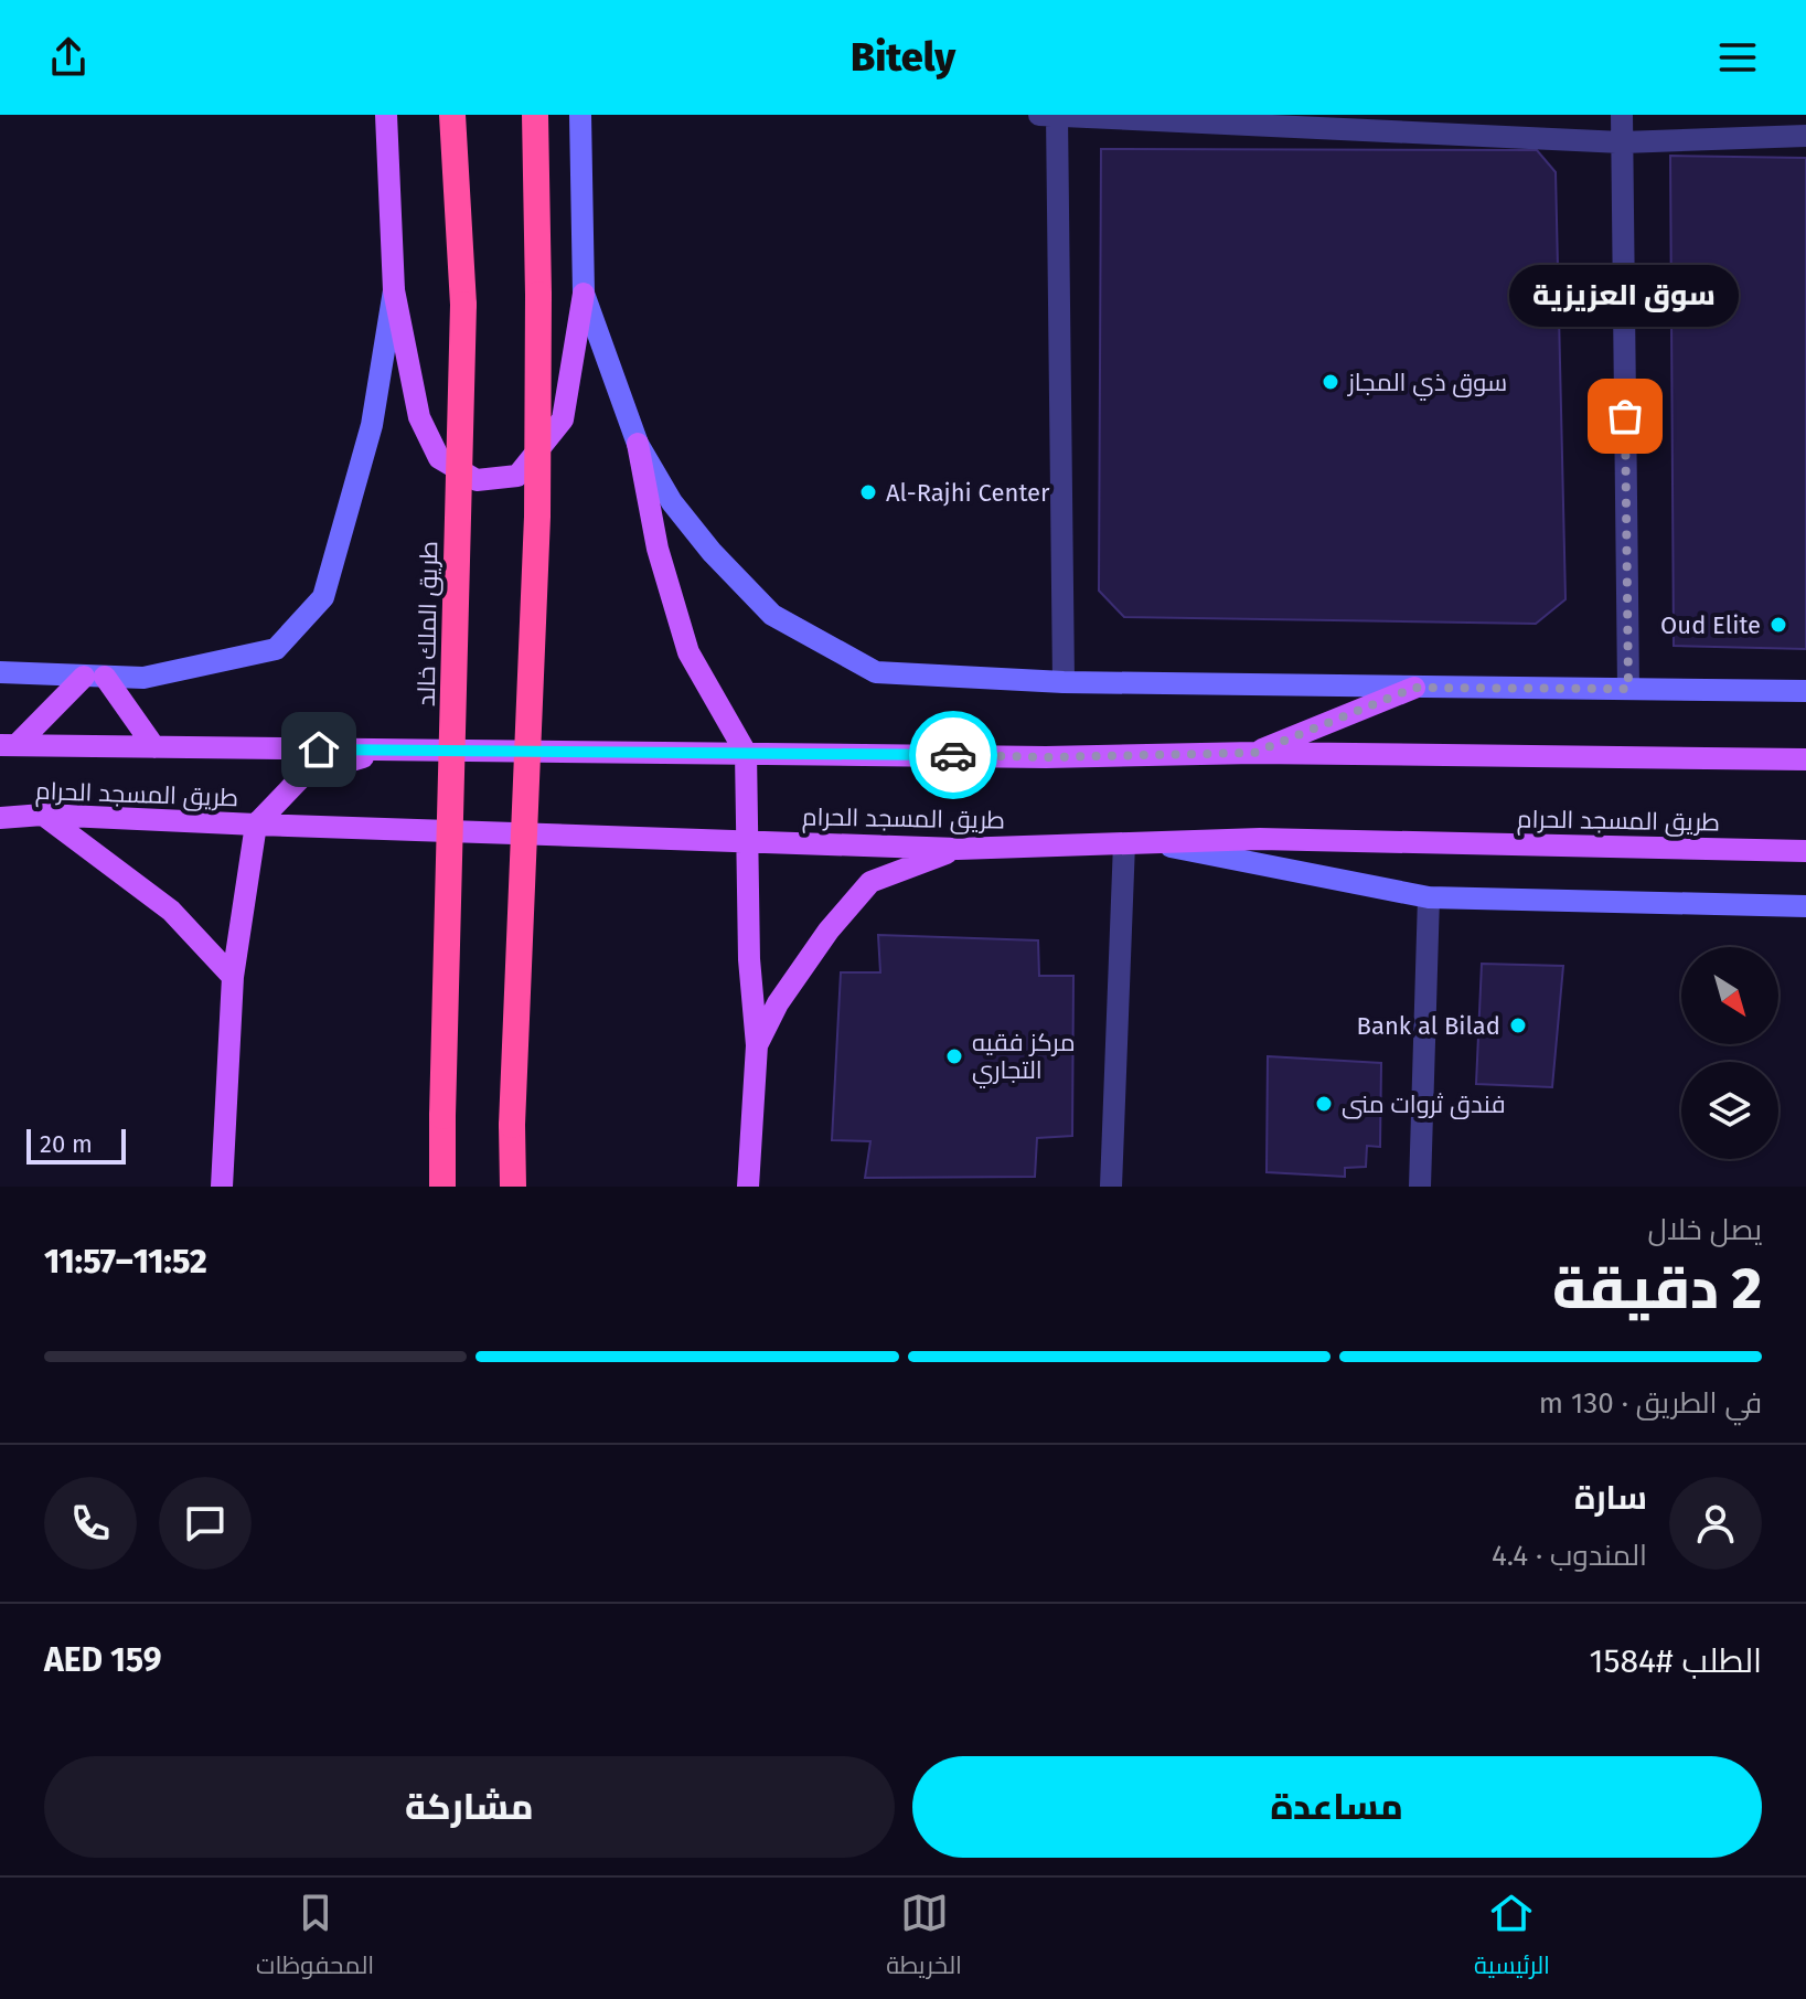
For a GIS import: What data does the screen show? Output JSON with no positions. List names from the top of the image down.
{
  "streets": {
    "highway": ["طريق الملك خالد"],
    "main road": ["طريق المسجد الحرام"]
  },
  "places": [
    "سوق ذي المجاز",
    "سوق العزيزية",
    "Al-Rajhi Center",
    "Oud Elite",
    "Bank al Bilad",
    "مركز فقيه التجاري",
    "فندق ثروات منى"
  ],
  "scale_bar": "20 m",
  "north": "bottom right",
  "page": {
    "header": "Bitely",
    "bubble": "سوق العزيزية",
    "scale": "20 m",
    "heading": ["2 دقيقة", "يصل خلال", "11:52–11:57"],
    "panel": [
      "سارة",
      "المندوب · 4.4",
      "الطلب #1584",
      "AED 159"
    ],
    "bar": "في الطريق · 130 m",
    "buttons": ["مساعدة", "مشاركة"],
    "tabs": ["الرئيسية", "الخريطة", "المحفوظات"]
  }
}
